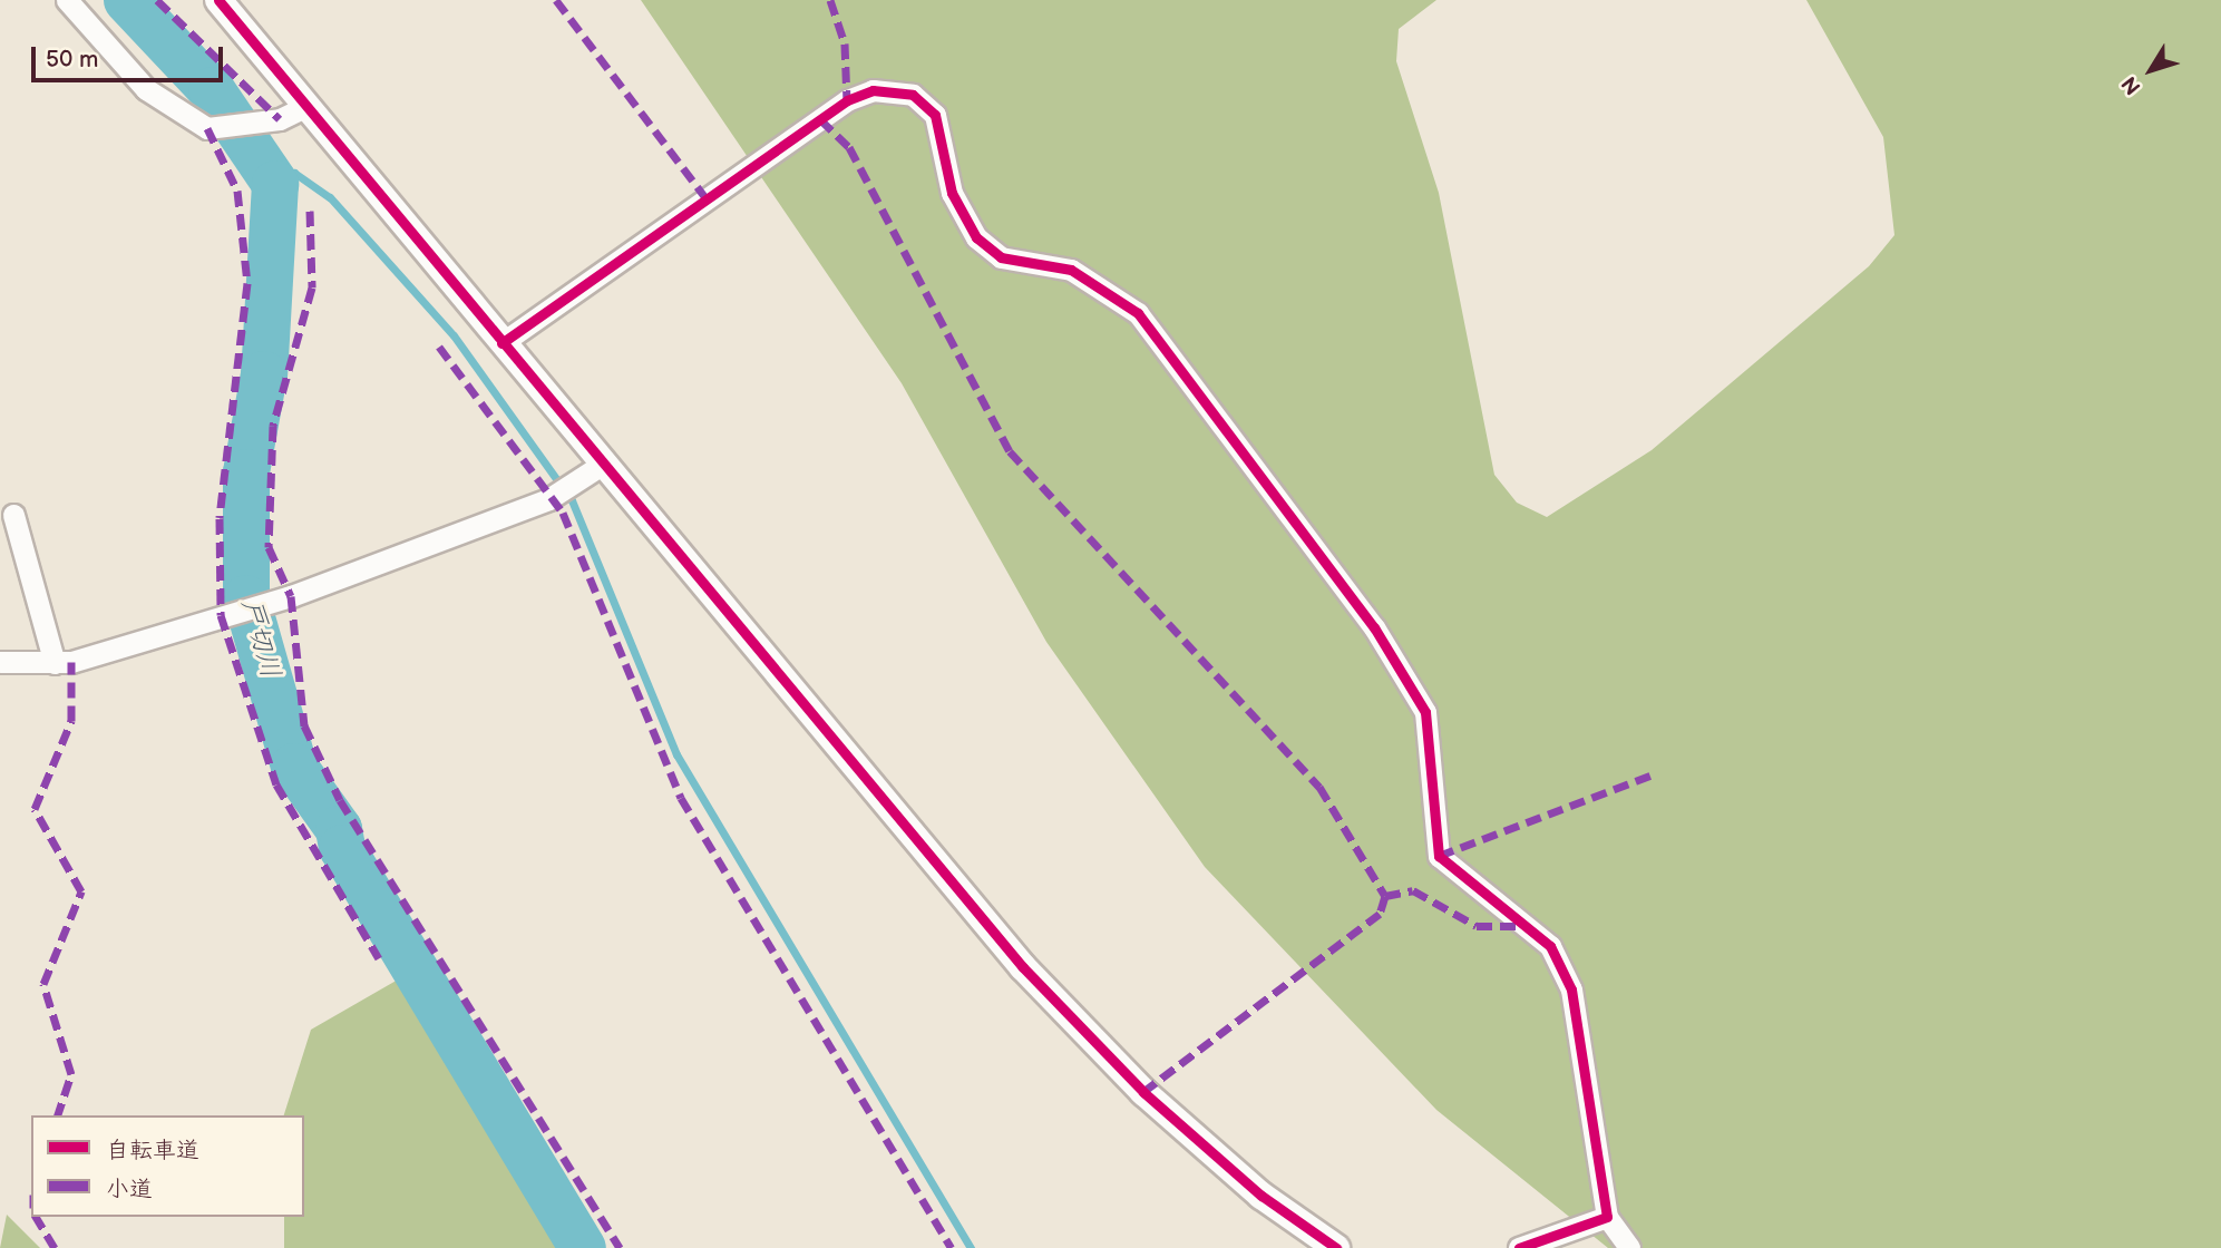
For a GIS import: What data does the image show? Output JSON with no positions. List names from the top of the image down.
{
  "water": ["戸切川"],
  "legend": ["自転車道", "小道"],
  "scale_bar": "50 m",
  "north": "bottom left"
}
